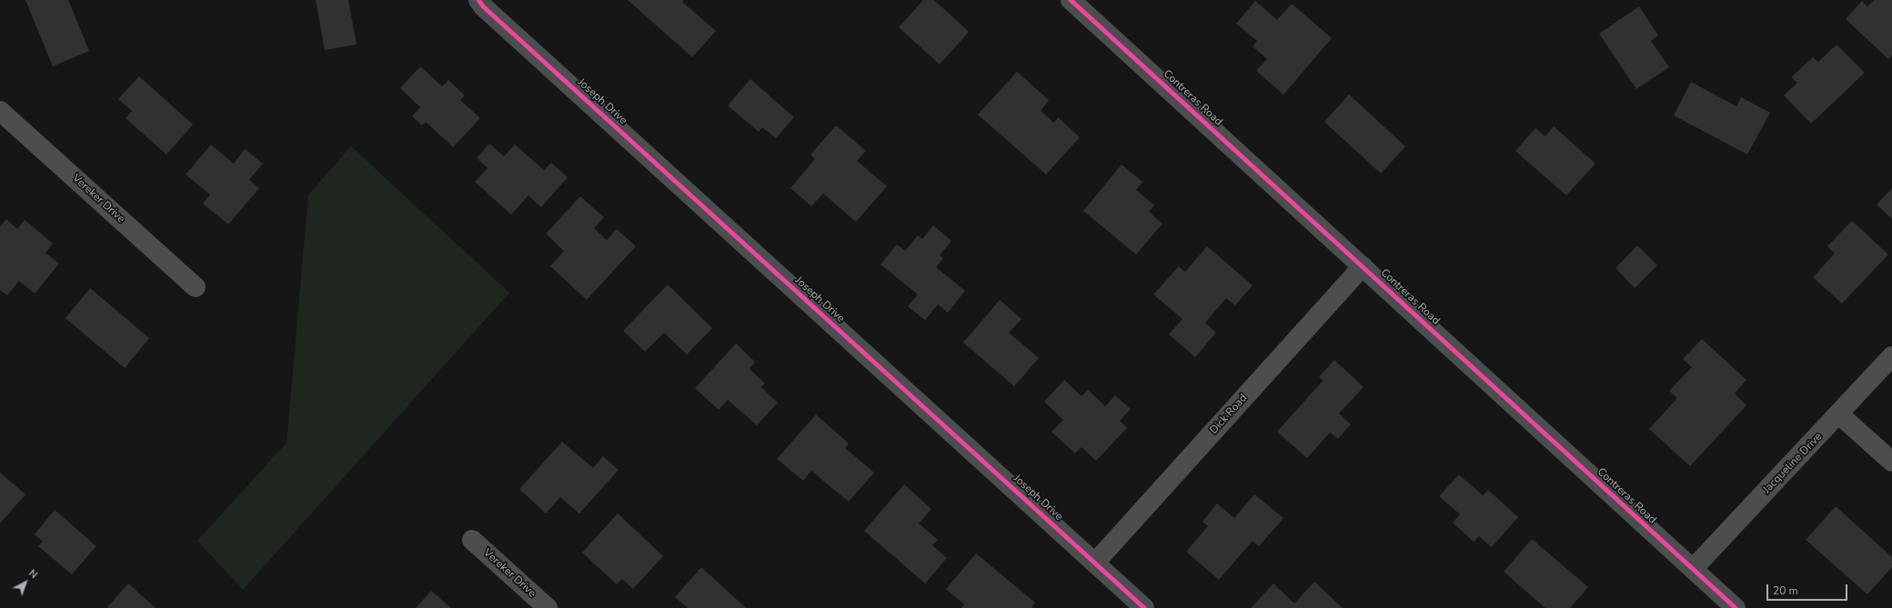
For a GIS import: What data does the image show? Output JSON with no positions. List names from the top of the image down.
{
  "streets": {
    "street": [
      "Contreras Road",
      "Joseph Drive",
      "Vereker Drive",
      "Dick Road",
      "Jacqueline Drive"
    ]
  },
  "crossings": [
    ["Contreras Road", "Dick Road"],
    ["Contreras Road", "Jacqueline Drive"],
    ["Joseph Drive", "Dick Road"]
  ],
  "scale_bar": "20 m",
  "north": "top right"
}
